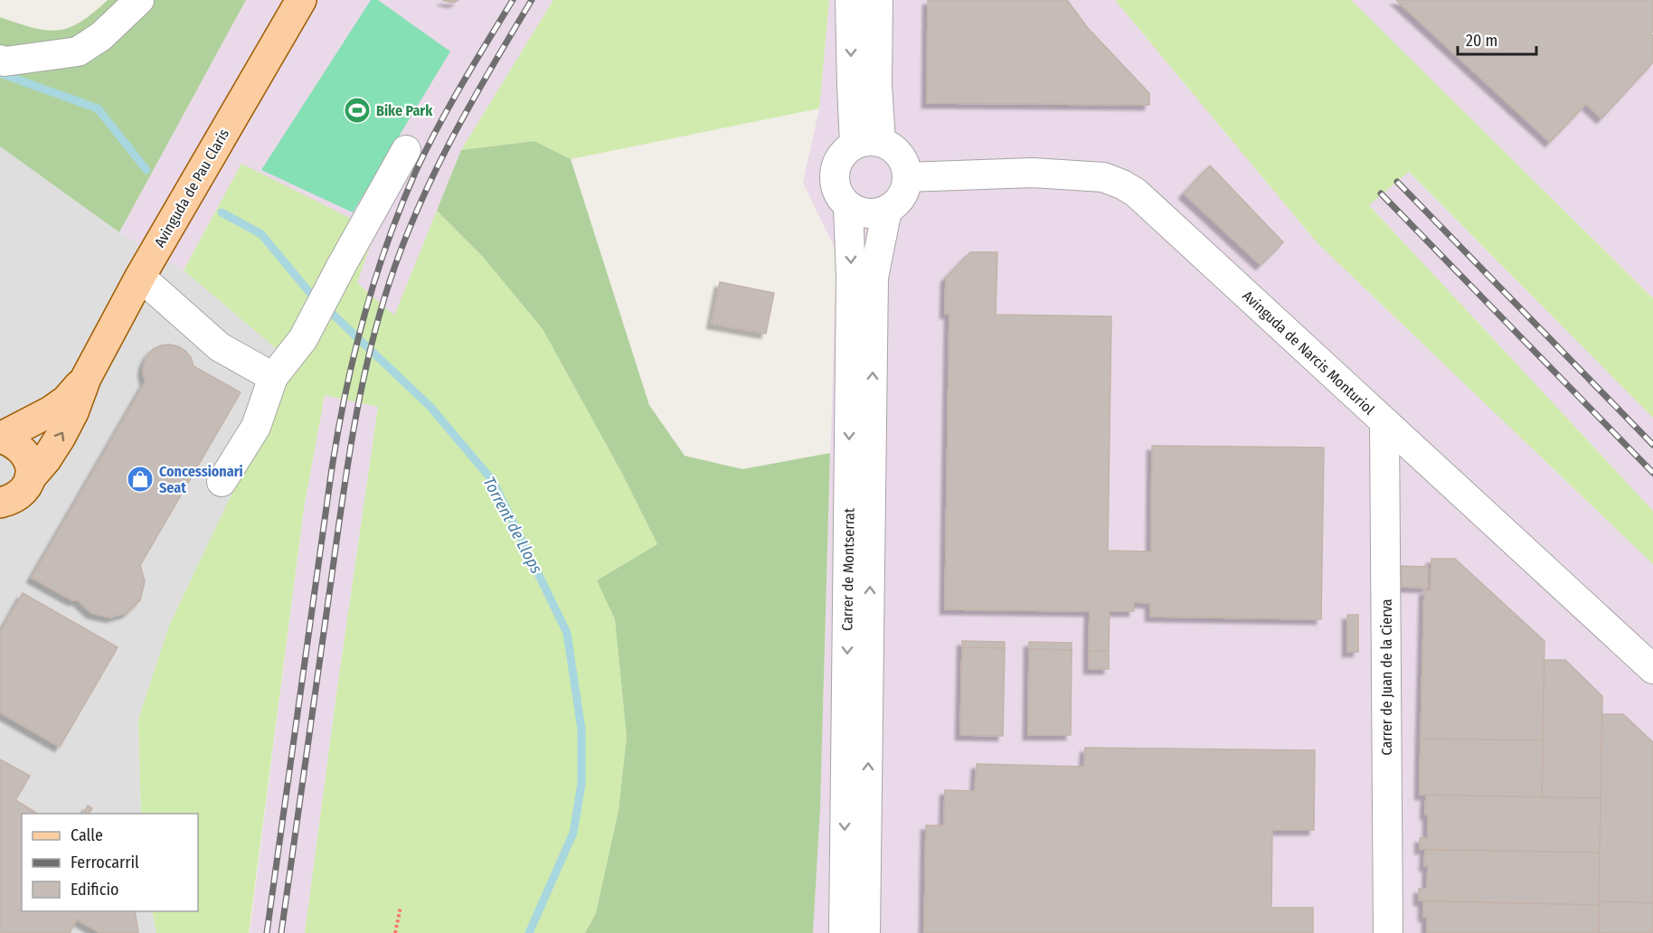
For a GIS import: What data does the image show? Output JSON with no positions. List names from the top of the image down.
{
  "streets": {
    "main road": ["Avinguda de Pau Claris"],
    "street": ["Avinguda de Narcis Monturiol", "Carrer de Montserrat", "Carrer de Juan de la Cierva"]
  },
  "crossings": [
    ["Avinguda de Narcis Monturiol", "Carrer de Montserrat"],
    ["Avinguda de Narcis Monturiol", "Carrer de Juan de la Cierva"]
  ],
  "water": ["Torrent de Llops"],
  "places": {
    "sports": ["Bike Park"],
    "shop": ["Concessionari Seat"]
  },
  "legend": ["Calle", "Ferrocarril", "Edificio"],
  "scale_bar": "20 m"
}
